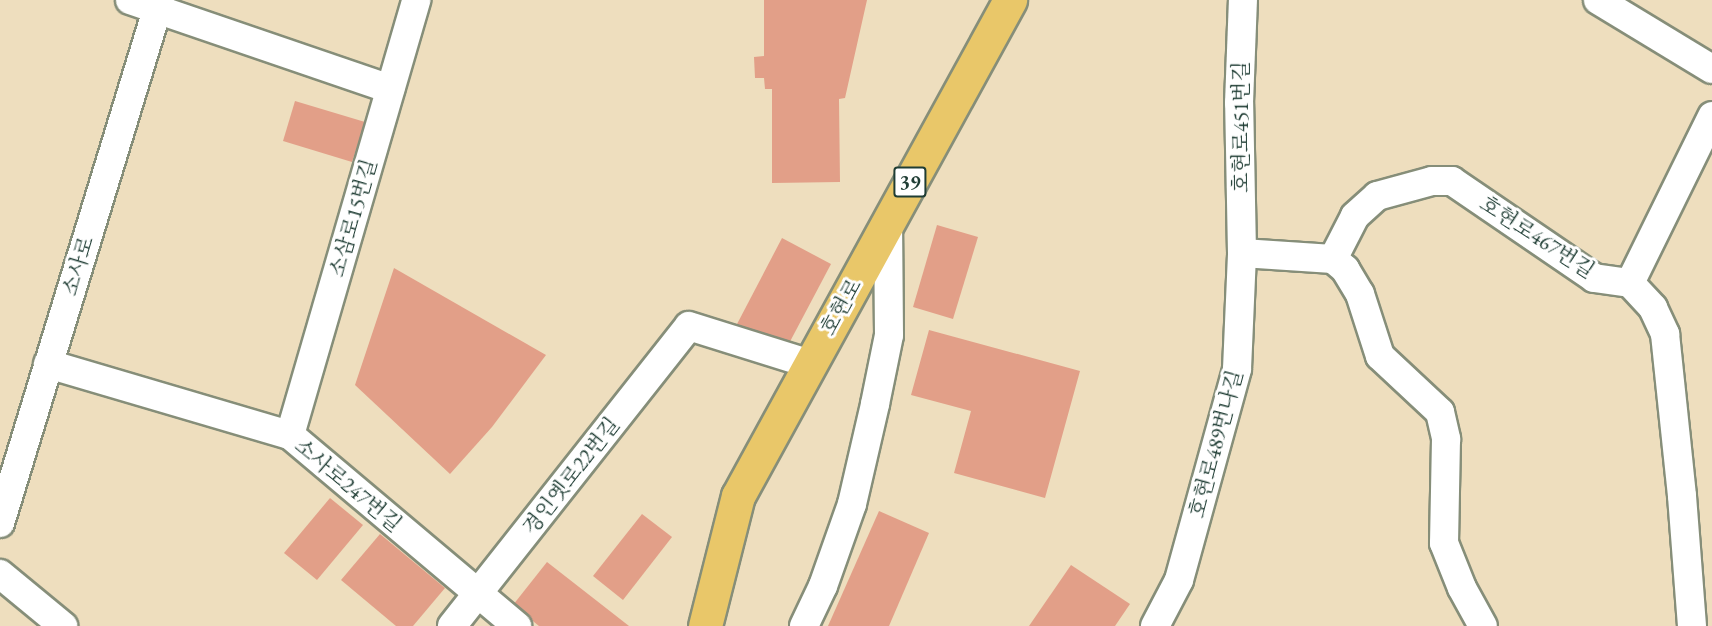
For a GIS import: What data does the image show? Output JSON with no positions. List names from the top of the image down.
{
  "streets": {
    "main road": ["39", "호현로"],
    "street": [
      "호현로451번길",
      "소삼로15번길",
      "호현로467번길",
      "소사로",
      "호현로489번나길",
      "경인옛로22번길",
      "소사로247번길"
    ]
  },
  "crossings": [
    ["호현로451번길", "호현로489번나길"],
    ["소삼로15번길", "소사로247번길"],
    ["소사로", "소사로247번길"],
    ["호현로", "경인옛로22번길"],
    ["경인옛로22번길", "소사로247번길"]
  ]
}
